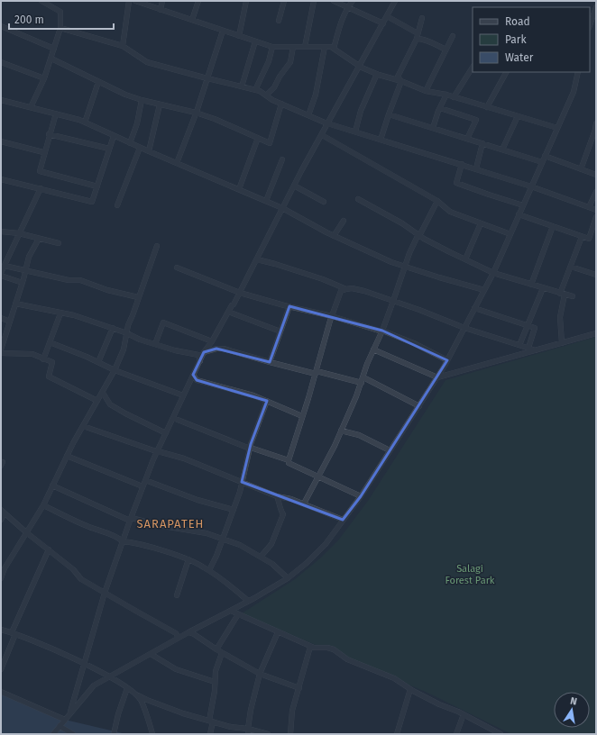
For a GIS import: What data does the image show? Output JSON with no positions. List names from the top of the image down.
{
  "districts": ["SARAPATEH"],
  "parks": ["Salagi Forest Park"],
  "legend": ["Road", "Park", "Water"],
  "scale_bar": "200 m",
  "north": "top"
}
